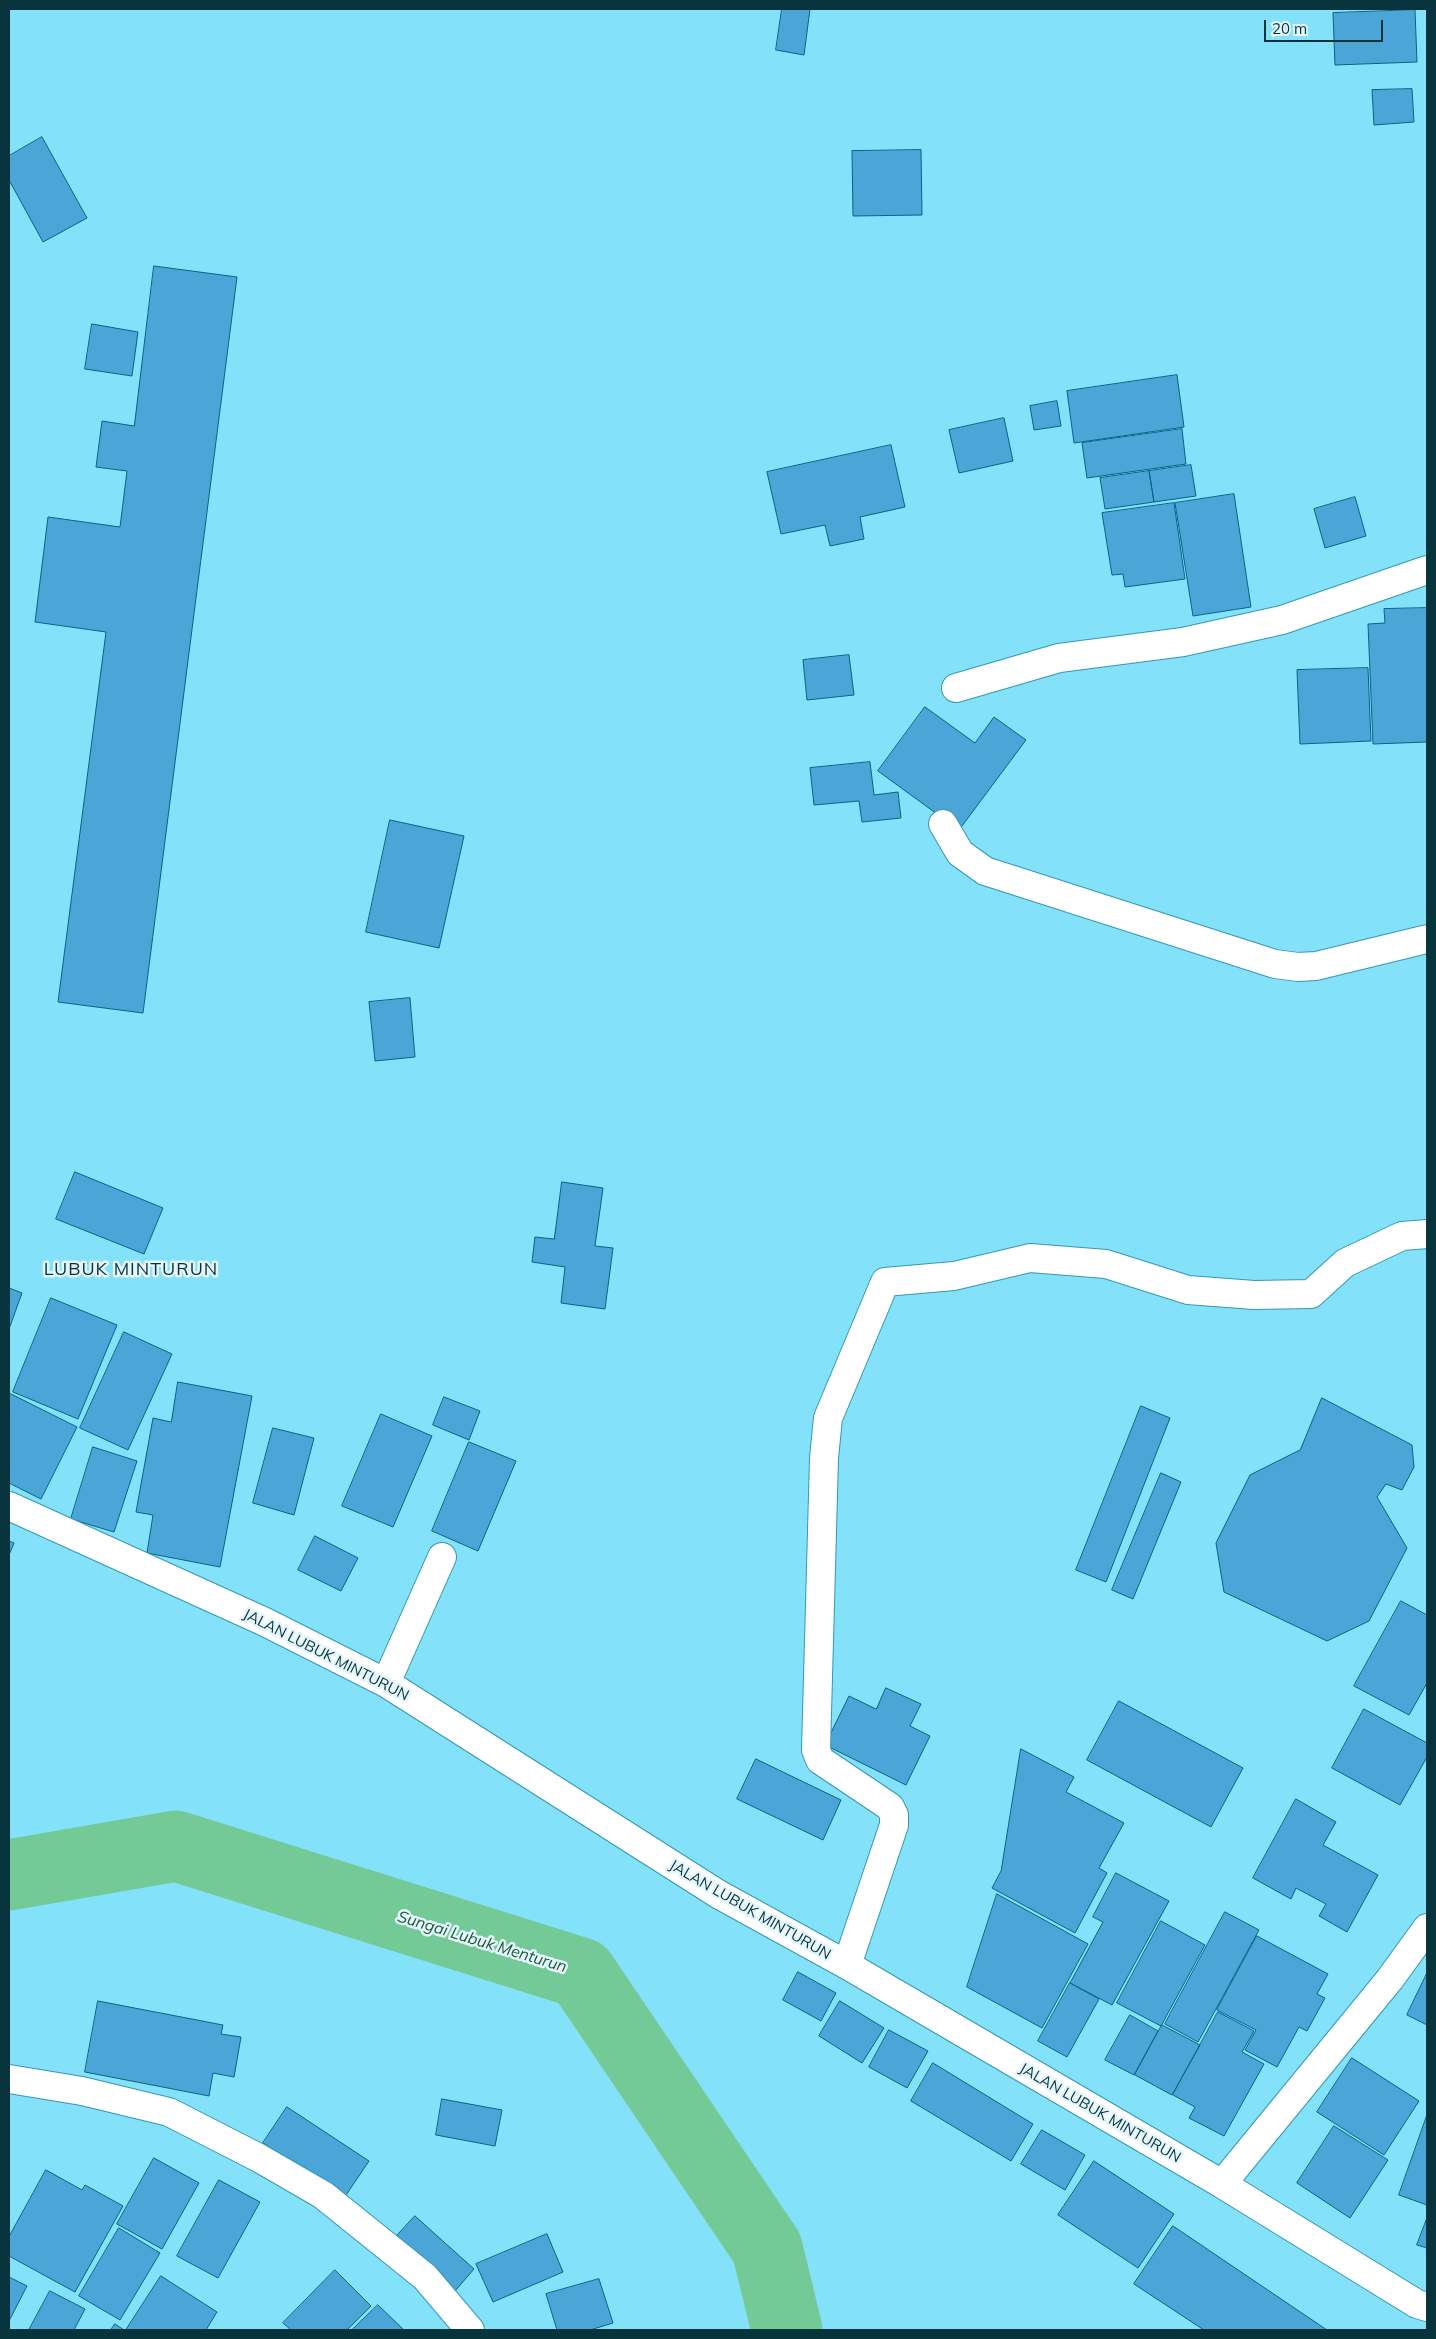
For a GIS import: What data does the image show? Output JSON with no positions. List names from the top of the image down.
{
  "streets": {
    "street": ["JALAN LUBUK MINTURUN"]
  },
  "districts": ["LUBUK MINTURUN"],
  "water": ["Sungai Lubuk Menturun"],
  "scale_bar": "20 m"
}
